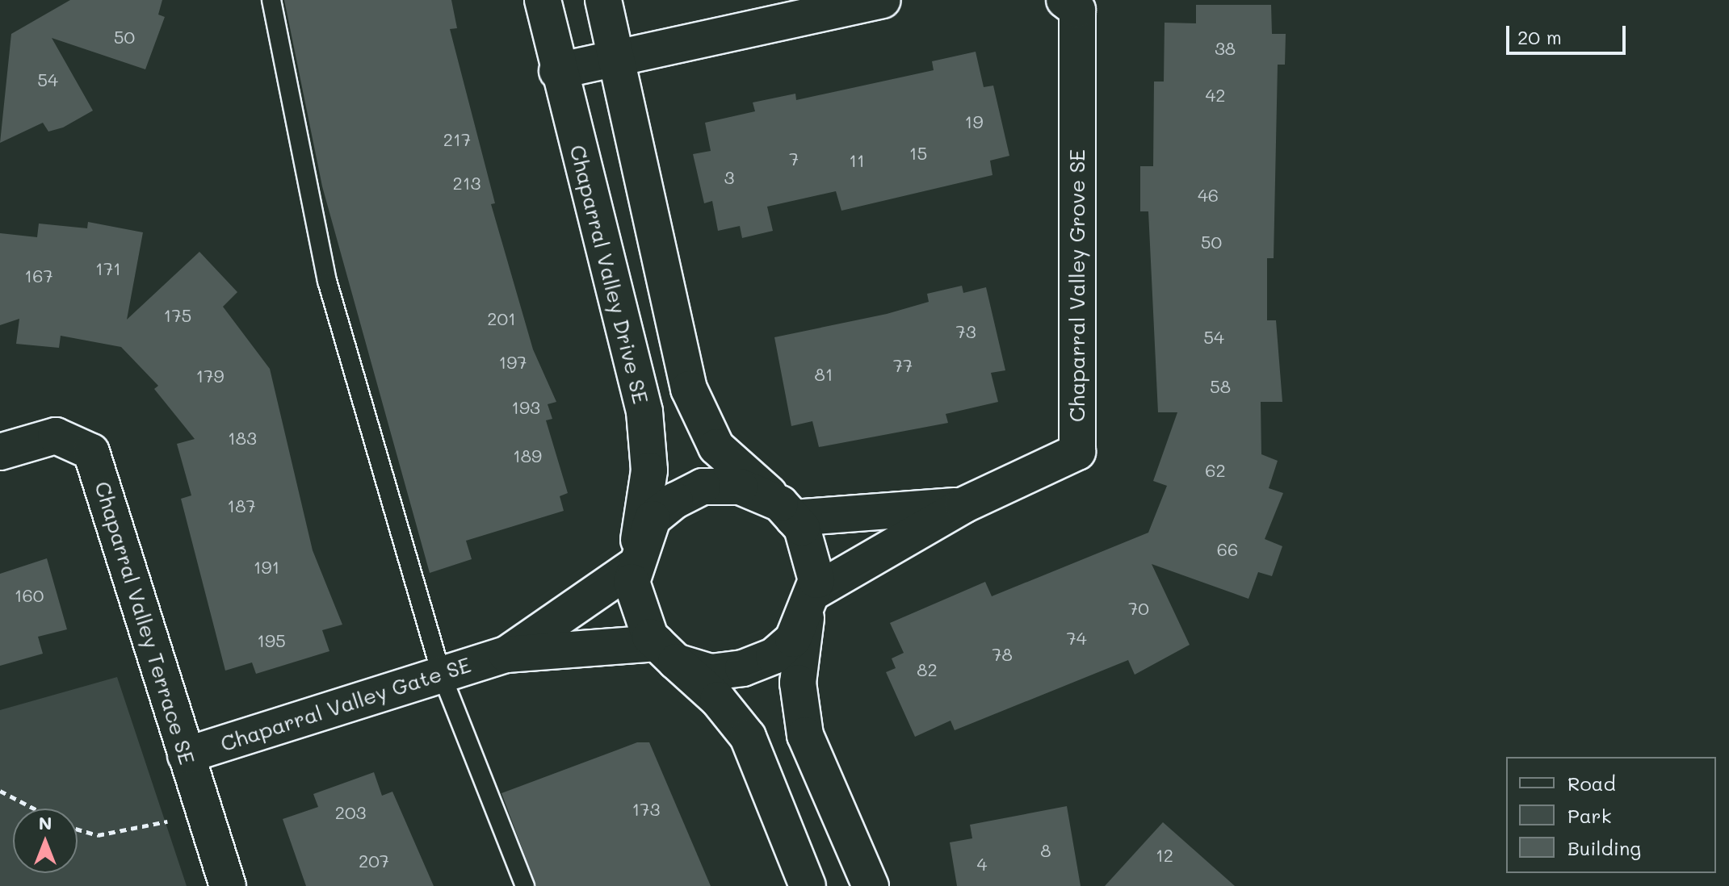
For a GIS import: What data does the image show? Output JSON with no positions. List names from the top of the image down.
{
  "streets": {
    "street": [
      "Chaparral Valley Drive SE",
      "Chaparral Valley Grove SE",
      "Chaparral Valley Terrace SE",
      "Chaparral Valley Gate SE"
    ]
  },
  "crossings": [
    ["Chaparral Valley Drive SE", "Chaparral Valley Grove SE"],
    ["Chaparral Valley Drive SE", "Chaparral Valley Gate SE"],
    ["Chaparral Valley Grove SE", "Chaparral Valley Gate SE"],
    ["Chaparral Valley Terrace SE", "Chaparral Valley Gate SE"]
  ],
  "house_numbers": [
    "50",
    "38",
    "54",
    "42",
    "19",
    "217",
    "15",
    "7",
    "11",
    "3",
    "213",
    "46",
    "50",
    "171",
    "167",
    "175",
    "201",
    "73",
    "54",
    "197",
    "77",
    "81",
    "179",
    "58",
    "193",
    "183",
    "189",
    "62",
    "187",
    "66",
    "191",
    "160",
    "70",
    "74",
    "195",
    "78",
    "82",
    "173",
    "203",
    "8",
    "12",
    "207",
    "4"
  ],
  "legend": ["Road", "Park", "Building"],
  "scale_bar": "20 m",
  "north": "top"
}
